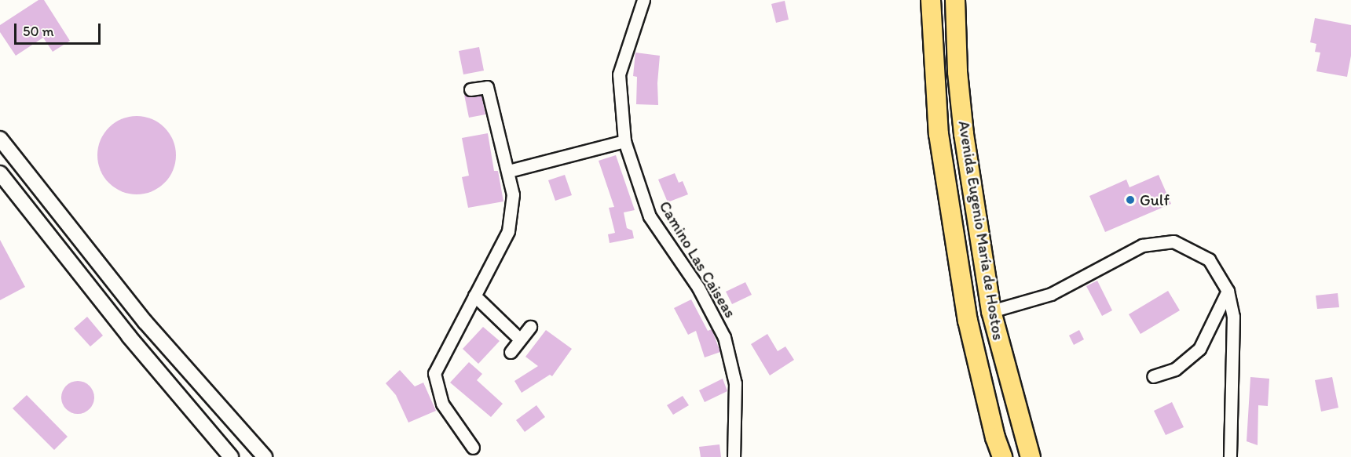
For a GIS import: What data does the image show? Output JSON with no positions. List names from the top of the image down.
{
  "streets": {
    "highway": ["Avenida Eugenio María de Hostos"],
    "street": ["Camino Las Caiseas"]
  },
  "places": ["Gulf"],
  "scale_bar": "50 m"
}
